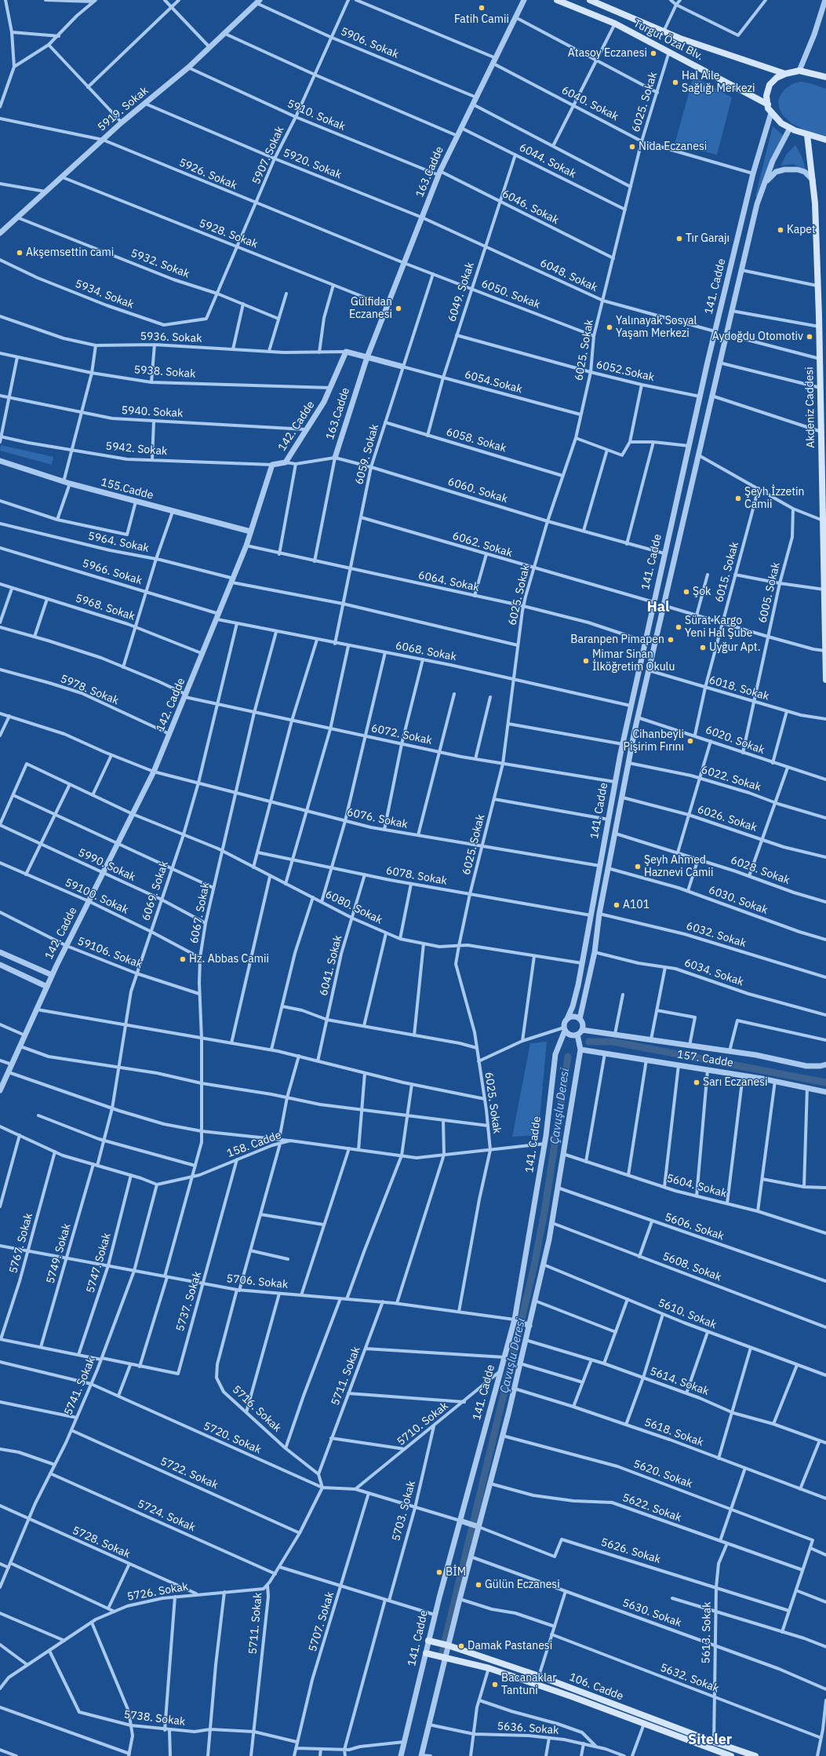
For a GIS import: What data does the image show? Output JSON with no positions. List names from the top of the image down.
{
  "streets": {
    "main road": ["Turgut Özal Blv.", "Akdeniz Caddesi", "106. Cadde"],
    "street": [
      "5906. Sokak",
      "6025. Sokak",
      "6040. Sokak",
      "5919. Sokak",
      "5910. Sokak",
      "5907. Sokak",
      "6044. Sokak",
      "5920. Sokak",
      "163.Cadde",
      "5926. Sokak",
      "6046. Sokak",
      "5928. Sokak",
      "5932. Sokak",
      "6048. Sokak",
      "141. Cadde",
      "6049. Sokak",
      "5934. Sokak",
      "6050. Sokak",
      "5936. Sokak",
      "6052.Sokak",
      "5938. Sokak",
      "6054.Sokak",
      "5940. Sokak",
      "142. Cadde",
      "6058. Sokak",
      "5942. Sokak",
      "6059. Sokak",
      "155.Cadde",
      "6060. Sokak",
      "5964. Sokak",
      "6062. Sokak",
      "5966. Sokak",
      "6015. Sokak",
      "6064. Sokak",
      "6005. Sokak",
      "5968. Sokak",
      "6068. Sokak",
      "6018. Sokak",
      "5978. Sokak",
      "6072. Sokak",
      "6020. Sokak",
      "6022. Sokak",
      "6076. Sokak",
      "6026. Sokak",
      "5990. Sokak",
      "6028. Sokak",
      "6078. Sokak",
      "6069. Sokak",
      "59100. Sokak",
      "6030. Sokak",
      "6080. Sokak",
      "6067. Sokak",
      "6032. Sokak",
      "59106. Sokak",
      "6041. Sokak",
      "6034. Sokak",
      "157. Cadde",
      "158. Cadde",
      "5604. Sokak",
      "5606. Sokak",
      "5767. Sokak",
      "5749. Sokak",
      "5747. Sokak",
      "5608. Sokak",
      "5706. Sokak",
      "5737. Sokak",
      "5610. Sokak",
      "5711. Sokak",
      "5614. Sokak",
      "5741. Sokak",
      "5716. Sokak",
      "5710. Sokak",
      "5618. Sokak",
      "5720. Sokak",
      "5722. Sokak",
      "5620. Sokak",
      "5622. Sokak",
      "5703. Sokak",
      "5724. Sokak",
      "5728. Sokak",
      "5626. Sokak",
      "5726. Sokak",
      "5630. Sokak",
      "5707. Sokak",
      "5613. Sokak",
      "5632. Sokak",
      "5738. Sokak",
      "5636. Sokak"
    ]
  },
  "crossings": [
    ["Turgut Özal Blv.", "6025. Sokak"],
    ["5906. Sokak", "5919. Sokak"],
    ["5906. Sokak", "5907. Sokak"],
    ["5906. Sokak", "163.Cadde"],
    ["6025. Sokak", "6040. Sokak"],
    ["6025. Sokak", "6044. Sokak"],
    ["6025. Sokak", "6046. Sokak"],
    ["6025. Sokak", "6048. Sokak"],
    ["6025. Sokak", "6050. Sokak"],
    ["6025. Sokak", "6052.Sokak"],
    ["6025. Sokak", "6054.Sokak"],
    ["6025. Sokak", "6058. Sokak"],
    ["6025. Sokak", "6060. Sokak"],
    ["6025. Sokak", "5964. Sokak"],
    ["6025. Sokak", "6062. Sokak"],
    ["6025. Sokak", "6064. Sokak"],
    ["6025. Sokak", "6068. Sokak"],
    ["6025. Sokak", "6072. Sokak"],
    ["6025. Sokak", "6076. Sokak"],
    ["6025. Sokak", "6078. Sokak"],
    ["6025. Sokak", "6080. Sokak"],
    ["6025. Sokak", "158. Cadde"],
    ["6025. Sokak", "5706. Sokak"],
    ["6040. Sokak", "163.Cadde"],
    ["6040. Sokak", "141. Cadde"],
    ["5919. Sokak", "5910. Sokak"],
    ["5919. Sokak", "5920. Sokak"],
    ["5919. Sokak", "5926. Sokak"],
    ["5919. Sokak", "5928. Sokak"],
    ["5919. Sokak", "5932. Sokak"],
    ["5910. Sokak", "5907. Sokak"],
    ["5910. Sokak", "163.Cadde"],
    ["5910. Sokak", "6046. Sokak"],
    ["5907. Sokak", "5920. Sokak"],
    ["5907. Sokak", "5926. Sokak"],
    ["5907. Sokak", "5928. Sokak"],
    ["5907. Sokak", "5932. Sokak"],
    ["5907. Sokak", "5934. Sokak"],
    ["6044. Sokak", "163.Cadde"],
    ["6044. Sokak", "6049. Sokak"],
    ["5920. Sokak", "163.Cadde"],
    ["5920. Sokak", "6048. Sokak"],
    ["163.Cadde", "5926. Sokak"],
    ["163.Cadde", "6046. Sokak"],
    ["163.Cadde", "5928. Sokak"],
    ["163.Cadde", "6048. Sokak"],
    ["163.Cadde", "6050. Sokak"],
    ["163.Cadde", "6060. Sokak"],
    ["5926. Sokak", "6050. Sokak"],
    ["6046. Sokak", "6049. Sokak"],
    ["6048. Sokak", "141. Cadde"],
    ["6048. Sokak", "6049. Sokak"],
    ["141. Cadde", "6052.Sokak"],
    ["141. Cadde", "6060. Sokak"],
    ["141. Cadde", "6062. Sokak"],
    ["141. Cadde", "6064. Sokak"],
    ["141. Cadde", "6068. Sokak"],
    ["141. Cadde", "6018. Sokak"],
    ["141. Cadde", "6072. Sokak"],
    ["141. Cadde", "6020. Sokak"],
    ["141. Cadde", "6022. Sokak"],
    ["141. Cadde", "6076. Sokak"],
    ["141. Cadde", "6026. Sokak"],
    ["141. Cadde", "6028. Sokak"],
    ["141. Cadde", "6078. Sokak"],
    ["141. Cadde", "6030. Sokak"],
    ["141. Cadde", "6080. Sokak"],
    ["141. Cadde", "6032. Sokak"],
    ["141. Cadde", "6034. Sokak"],
    ["141. Cadde", "157. Cadde"],
    ["141. Cadde", "158. Cadde"],
    ["141. Cadde", "5706. Sokak"],
    ["141. Cadde", "5710. Sokak"],
    ["141. Cadde", "5720. Sokak"],
    ["141. Cadde", "106. Cadde"],
    ["6049. Sokak", "6050. Sokak"],
    ["6049. Sokak", "6052.Sokak"],
    ["6049. Sokak", "6054.Sokak"],
    ["6049. Sokak", "6058. Sokak"],
    ["6050. Sokak", "6059. Sokak"],
    ["5936. Sokak", "142. Cadde"],
    ["5938. Sokak", "142. Cadde"],
    ["6054.Sokak", "6059. Sokak"],
    ["5940. Sokak", "142. Cadde"],
    ["142. Cadde", "5942. Sokak"],
    ["142. Cadde", "155.Cadde"],
    ["142. Cadde", "6060. Sokak"],
    ["142. Cadde", "5964. Sokak"],
    ["142. Cadde", "5966. Sokak"],
    ["142. Cadde", "6064. Sokak"],
    ["142. Cadde", "5968. Sokak"],
    ["142. Cadde", "6068. Sokak"],
    ["142. Cadde", "5978. Sokak"],
    ["142. Cadde", "6072. Sokak"],
    ["142. Cadde", "6076. Sokak"],
    ["142. Cadde", "5990. Sokak"],
    ["142. Cadde", "59100. Sokak"],
    ["142. Cadde", "6080. Sokak"],
    ["142. Cadde", "59106. Sokak"],
    ["6058. Sokak", "6059. Sokak"],
    ["6059. Sokak", "6060. Sokak"],
    ["6059. Sokak", "5964. Sokak"],
    ["6059. Sokak", "6062. Sokak"],
    ["6059. Sokak", "6064. Sokak"],
    ["6059. Sokak", "6068. Sokak"],
    ["5966. Sokak", "6068. Sokak"],
    ["6015. Sokak", "6018. Sokak"],
    ["6015. Sokak", "6020. Sokak"],
    ["6005. Sokak", "6018. Sokak"],
    ["6005. Sokak", "6020. Sokak"],
    ["6068. Sokak", "6069. Sokak"],
    ["6068. Sokak", "6067. Sokak"],
    ["6072. Sokak", "6069. Sokak"],
    ["6072. Sokak", "6067. Sokak"],
    ["6076. Sokak", "6069. Sokak"],
    ["6076. Sokak", "6067. Sokak"],
    ["5990. Sokak", "6069. Sokak"],
    ["5990. Sokak", "6067. Sokak"],
    ["6078. Sokak", "6041. Sokak"],
    ["6069. Sokak", "59100. Sokak"],
    ["6069. Sokak", "6080. Sokak"],
    ["6069. Sokak", "59106. Sokak"],
    ["59100. Sokak", "6067. Sokak"],
    ["6080. Sokak", "6067. Sokak"],
    ["6080. Sokak", "6041. Sokak"],
    ["6067. Sokak", "59106. Sokak"],
    ["6067. Sokak", "158. Cadde"],
    ["6067. Sokak", "5706. Sokak"],
    ["6067. Sokak", "5737. Sokak"],
    ["158. Cadde", "5737. Sokak"],
    ["158. Cadde", "5741. Sokak"],
    ["158. Cadde", "5716. Sokak"],
    ["5767. Sokak", "5706. Sokak"],
    ["5767. Sokak", "5737. Sokak"],
    ["5749. Sokak", "5706. Sokak"],
    ["5749. Sokak", "5737. Sokak"],
    ["5747. Sokak", "5706. Sokak"],
    ["5747. Sokak", "5737. Sokak"],
    ["5706. Sokak", "5737. Sokak"],
    ["5706. Sokak", "5711. Sokak"],
    ["5706. Sokak", "5741. Sokak"],
    ["5706. Sokak", "5716. Sokak"],
    ["5737. Sokak", "5741. Sokak"],
    ["5711. Sokak", "5716. Sokak"],
    ["5711. Sokak", "5720. Sokak"],
    ["5711. Sokak", "5722. Sokak"],
    ["5711. Sokak", "5724. Sokak"],
    ["5711. Sokak", "5726. Sokak"],
    ["5711. Sokak", "5738. Sokak"],
    ["5741. Sokak", "5720. Sokak"],
    ["5741. Sokak", "5722. Sokak"],
    ["5741. Sokak", "5724. Sokak"],
    ["5741. Sokak", "5728. Sokak"],
    ["5710. Sokak", "5720. Sokak"],
    ["5710. Sokak", "5703. Sokak"],
    ["5720. Sokak", "5703. Sokak"],
    ["5720. Sokak", "5707. Sokak"],
    ["5622. Sokak", "5613. Sokak"],
    ["5728. Sokak", "5726. Sokak"],
    ["5626. Sokak", "5613. Sokak"],
    ["5726. Sokak", "5738. Sokak"],
    ["5630. Sokak", "5613. Sokak"],
    ["5707. Sokak", "5738. Sokak"],
    ["5613. Sokak", "5632. Sokak"],
    ["5613. Sokak", "106. Cadde"]
  ],
  "districts": ["Hal", "Siteler"],
  "water": ["Çavuşlu Deresi"],
  "places": [
    "Fatih Camii",
    "Atasoy Eczanesi",
    "Hal Aile Sağlığı Merkezi",
    "Nida Eczanesi",
    "Kapet",
    "Tır Garajı",
    "Akşemsettin cami",
    "Gülfidan Eczanesi",
    "Yalınayak Sosyal Yaşam Merkezi",
    "Aydoğdu Otomotiv",
    "Şeyh İzzetin Camii",
    "Şok",
    "Sürat Kargo Yeni Hal Şube",
    "Baranpen Pimapen",
    "Uyğur Apt.",
    "Mimar Sinan İlköğretim Okulu",
    "Cihanbeyli Pişirim Fırını",
    "Şeyh Ahmed Haznevi Camii",
    "A101",
    "Hz. Abbas Camii",
    "Sarı Eczanesi",
    "BİM",
    "Gülün Eczanesi",
    "Damak Pastanesi",
    "Bacanaklar Tantuni"
  ]
}
